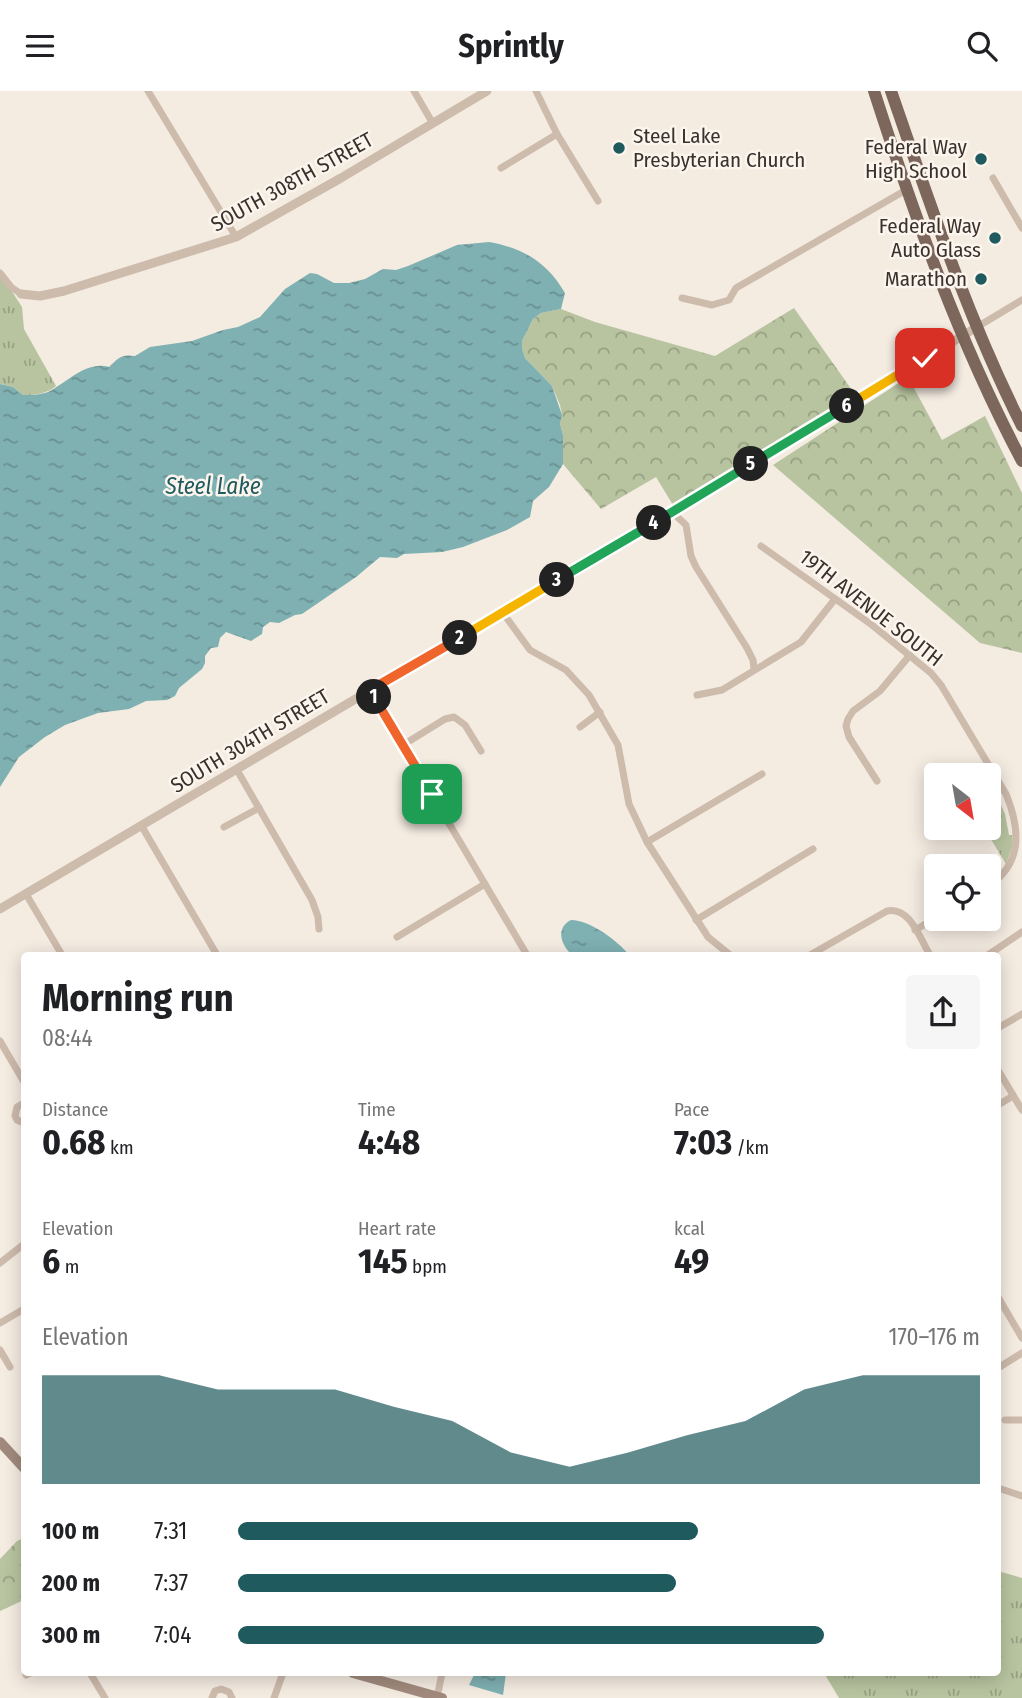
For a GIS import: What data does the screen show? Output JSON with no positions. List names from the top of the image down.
{
  "streets": {
    "street": ["SOUTH 308TH STREET", "19TH AVENUE SOUTH", "SOUTH 304TH STREET"]
  },
  "water": ["Steel Lake"],
  "places": [
    "Steel Lake Presbyterian Church",
    "Federal Way High School",
    "Federal Way Auto Glass",
    "Marathon"
  ],
  "north": "bottom right",
  "page": {
    "header": "Sprintly",
    "pins": [
      "6",
      "5",
      "4",
      "3",
      "2",
      "1"
    ],
    "heading": ["Morning run", "08:44"],
    "stats": [
      ["Distance", "0.68 km"],
      ["Time", "4:48"],
      ["Pace", "7:03 /km"],
      ["Elevation", "6 m"],
      ["Heart rate", "145 bpm"],
      ["kcal", "49"]
    ],
    "chart": ["Elevation", "170–176 m"],
    "list": [
      {
        "name": "100 m",
        "note": "7:31"
      },
      {
        "name": "200 m",
        "note": "7:37"
      },
      {
        "name": "300 m",
        "note": "7:04"
      }
    ]
  }
}
